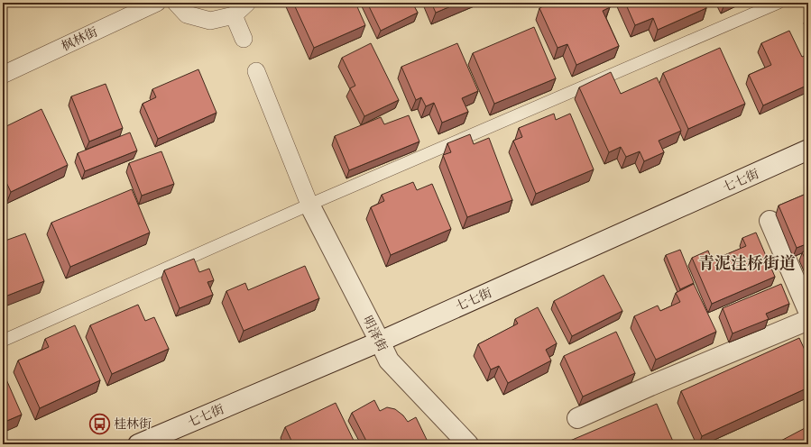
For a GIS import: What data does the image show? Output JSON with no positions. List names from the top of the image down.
{
  "streets": {
    "main road": ["七七街", "明泽街"],
    "street": ["枫林街"]
  },
  "crossings": [
    ["七七街", "明泽街"]
  ],
  "districts": ["青泥洼桥街道"],
  "places": {
    "bus stop": ["桂林街"]
  }
}
